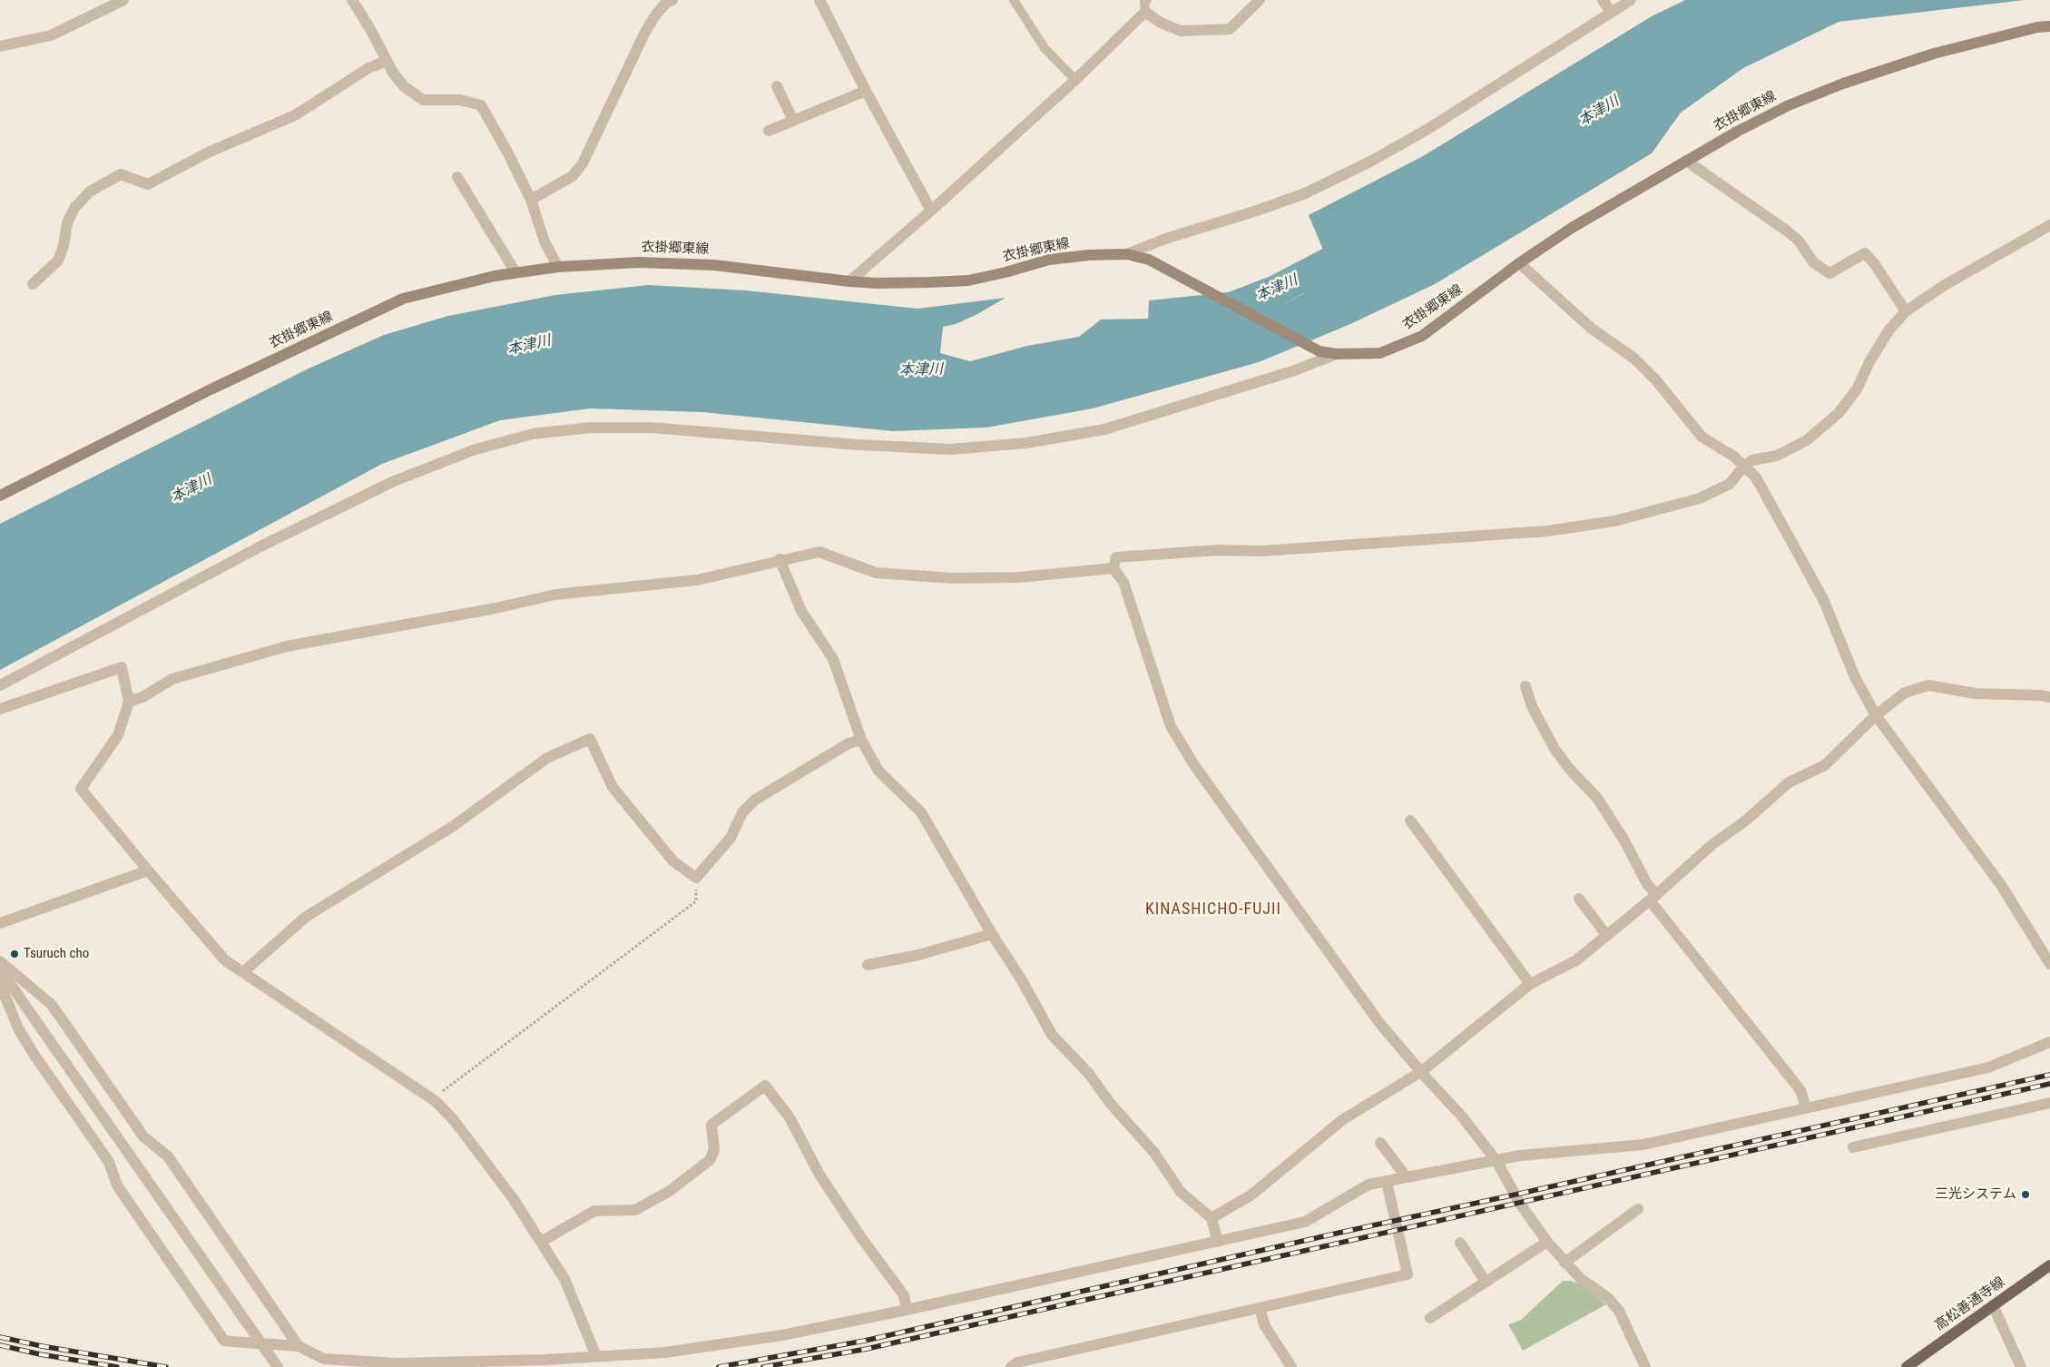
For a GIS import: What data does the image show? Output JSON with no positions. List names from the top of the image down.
{
  "streets": {
    "main road": ["衣掛郷東線", "高松善通寺線"]
  },
  "districts": ["KINASHICHO-FUJII"],
  "water": ["本津川"],
  "places": ["Tsuruch cho", "三光システム"]
}
